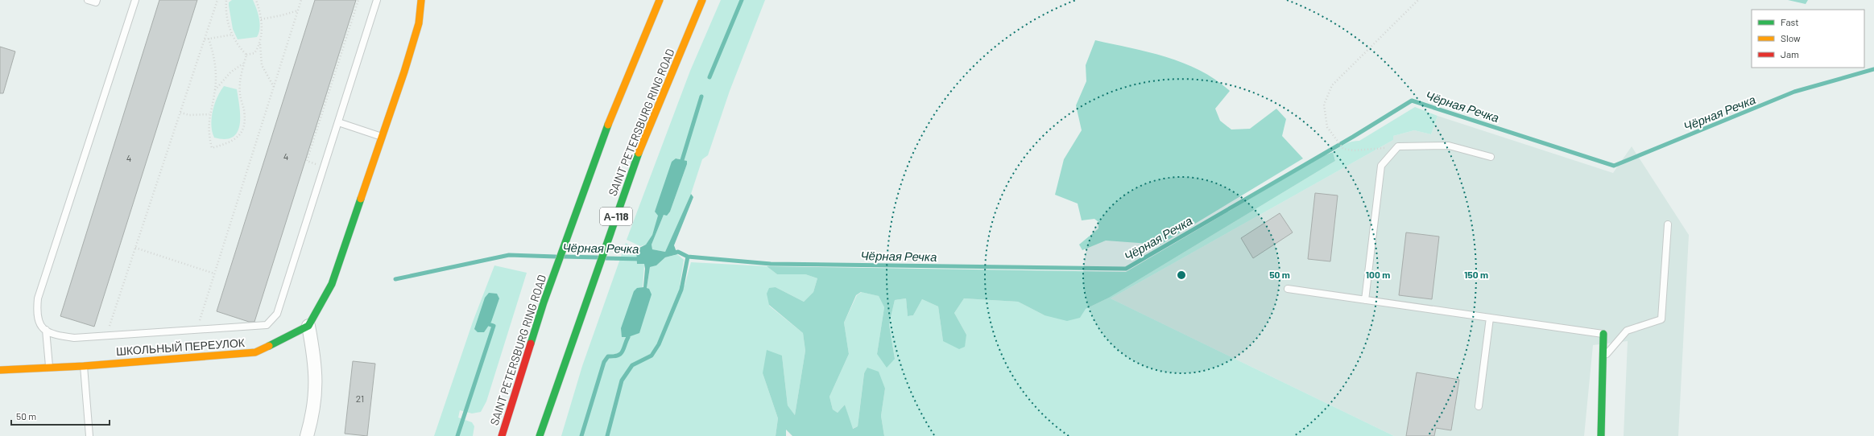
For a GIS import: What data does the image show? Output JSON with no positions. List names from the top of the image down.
{
  "streets": {
    "main road": ["SAINT PETERSBURG RING ROAD", "А-118", "ШКОЛЬНЫЙ ПЕРЕУЛОК"]
  },
  "water": ["Чёрная Речка"],
  "house_numbers": ["4", "4", "21"],
  "legend": ["Fast", "Slow", "Jam"],
  "scale_bar": "50 m",
  "rings": ["50 m", "100 m", "150 m"]
}
